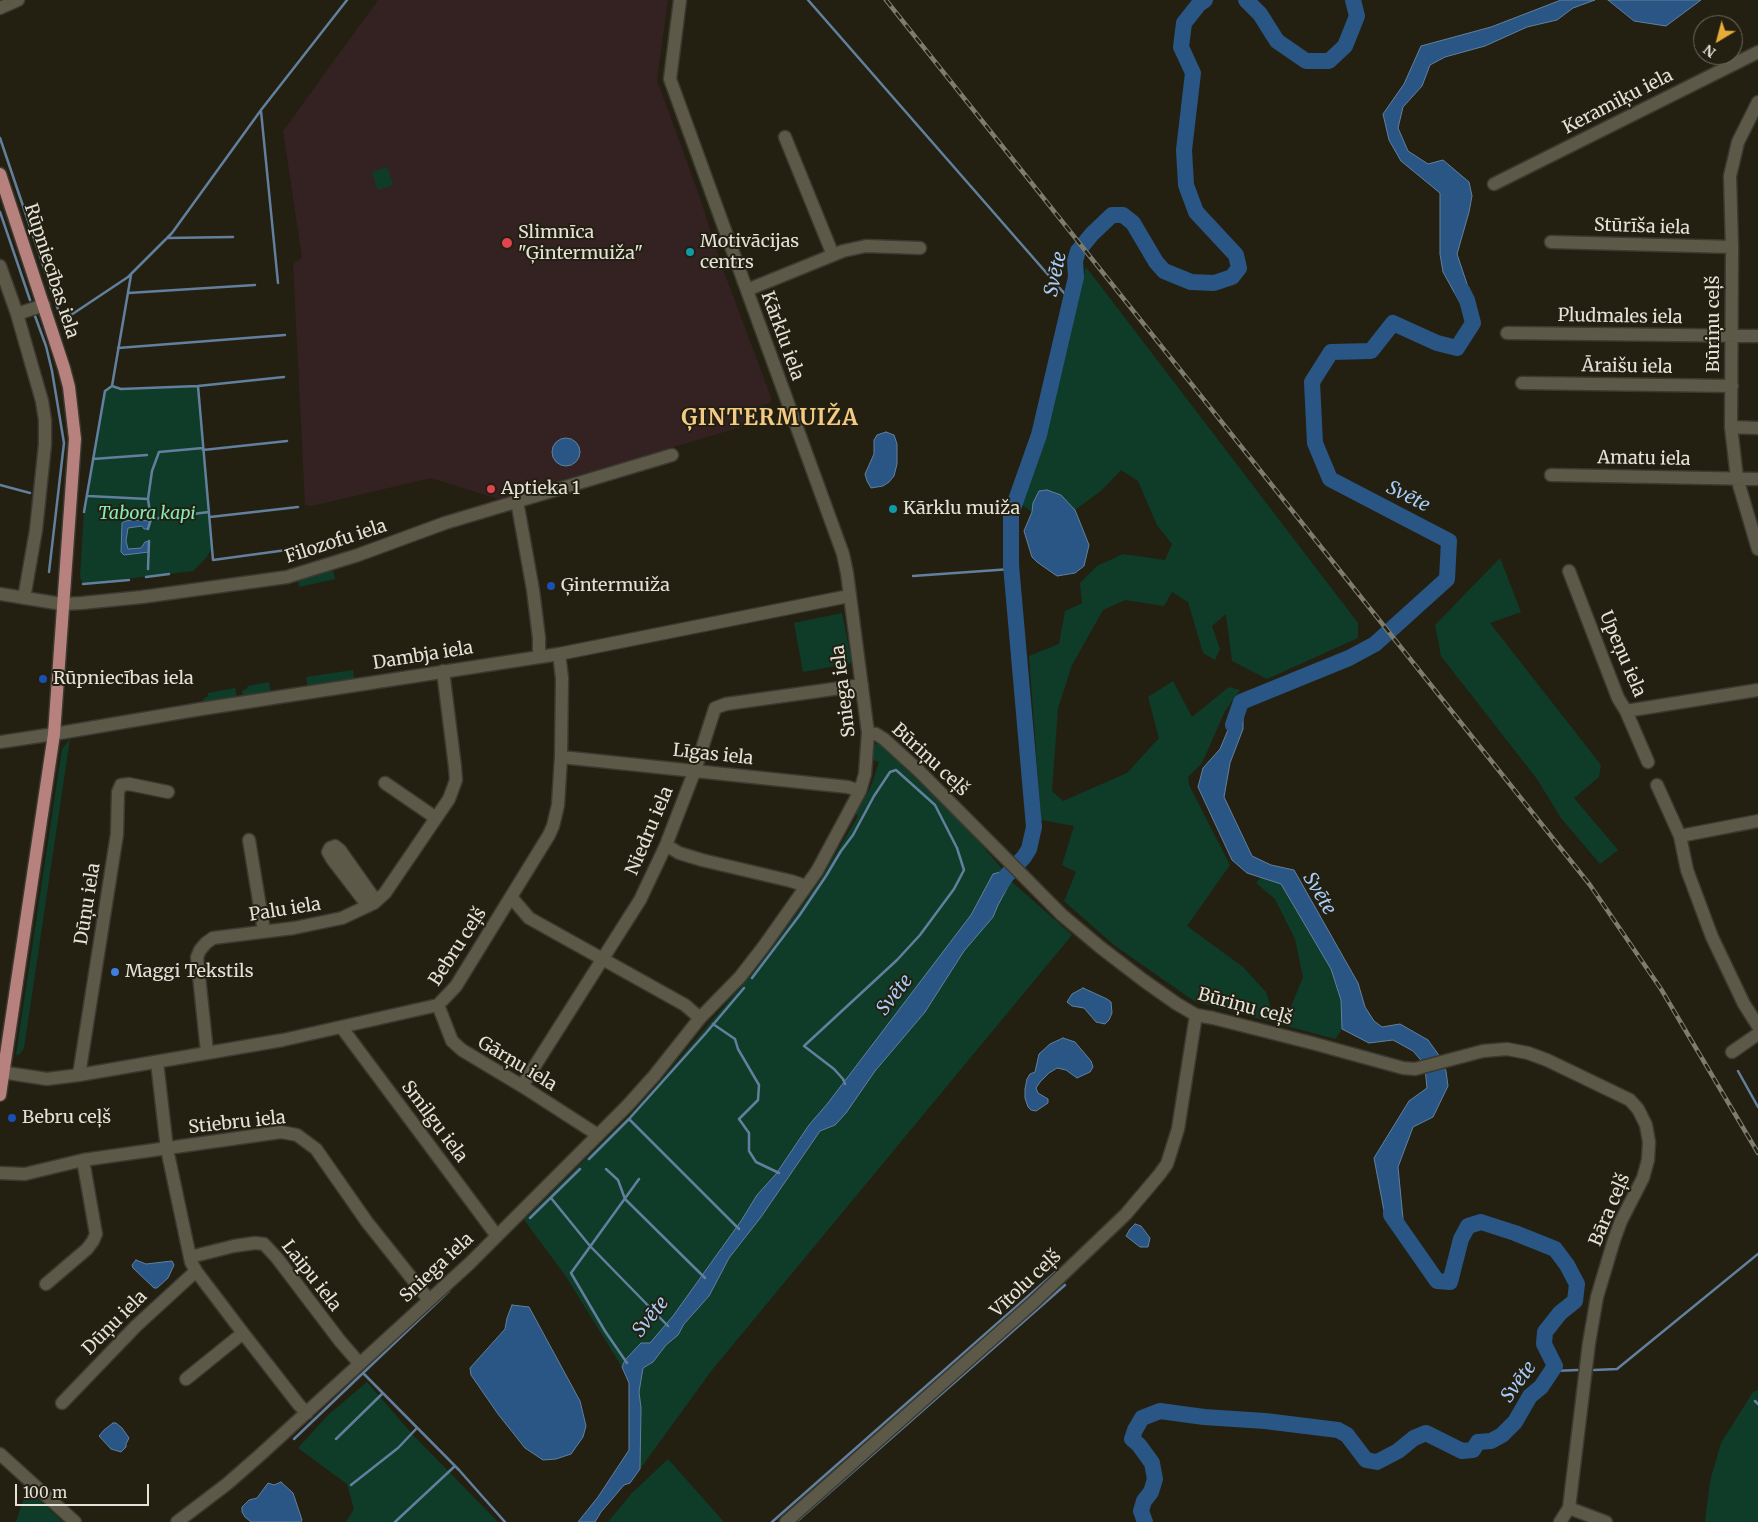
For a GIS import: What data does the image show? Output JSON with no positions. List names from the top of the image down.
{
  "streets": {
    "main road": ["Rūpniecības iela"],
    "street": [
      "Keramiķu iela",
      "Stūrīša iela",
      "Pludmales iela",
      "Būriņu ceļš",
      "Kārklu iela",
      "Āraišu iela",
      "Amatu iela",
      "Filozofu iela",
      "Upeņu iela",
      "Dambja iela",
      "Sniega iela",
      "Līgas iela",
      "Niedru iela",
      "Dūņu iela",
      "Palu iela",
      "Bebru ceļš",
      "Gārņu iela",
      "Smilgu iela",
      "Stiebru iela",
      "Bāra ceļš",
      "Laipu iela",
      "Vītolu ceļš"
    ]
  },
  "crossings": [
    ["Stūrīša iela", "Būriņu ceļš"],
    ["Rūpniecības iela", "Filozofu iela"],
    ["Rūpniecības iela", "Dambja iela"],
    ["Rūpniecības iela", "Bebru ceļš"],
    ["Pludmales iela", "Būriņu ceļš"],
    ["Būriņu ceļš", "Āraišu iela"],
    ["Būriņu ceļš", "Amatu iela"],
    ["Būriņu ceļš", "Sniega iela"],
    ["Būriņu ceļš", "Bāra ceļš"],
    ["Būriņu ceļš", "Vītolu ceļš"],
    ["Kārklu iela", "Dambja iela"],
    ["Kārklu iela", "Sniega iela"],
    ["Dambja iela", "Sniega iela"],
    ["Dambja iela", "Palu iela"],
    ["Dambja iela", "Bebru ceļš"],
    ["Sniega iela", "Līgas iela"],
    ["Sniega iela", "Niedru iela"],
    ["Sniega iela", "Gārņu iela"],
    ["Sniega iela", "Smilgu iela"],
    ["Sniega iela", "Stiebru iela"],
    ["Sniega iela", "Laipu iela"],
    ["Līgas iela", "Niedru iela"],
    ["Līgas iela", "Bebru ceļš"],
    ["Niedru iela", "Gārņu iela"],
    ["Dūņu iela", "Bebru ceļš"],
    ["Palu iela", "Bebru ceļš"],
    ["Bebru ceļš", "Gārņu iela"],
    ["Bebru ceļš", "Smilgu iela"]
  ],
  "districts": ["ĢINTERMUIŽA"],
  "water": ["Svēte"],
  "parks": ["Tabora kapi"],
  "places": [
    "Slimnīca \"Ģintermuiža\"",
    "Motivācijas centrs",
    "Aptieka 1",
    "Kārklu muiža",
    "Ģintermuiža",
    "Rūpniecības iela",
    "Maggi Tekstils",
    "Bebru ceļš"
  ],
  "scale_bar": "100 m",
  "north": "bottom left"
}
